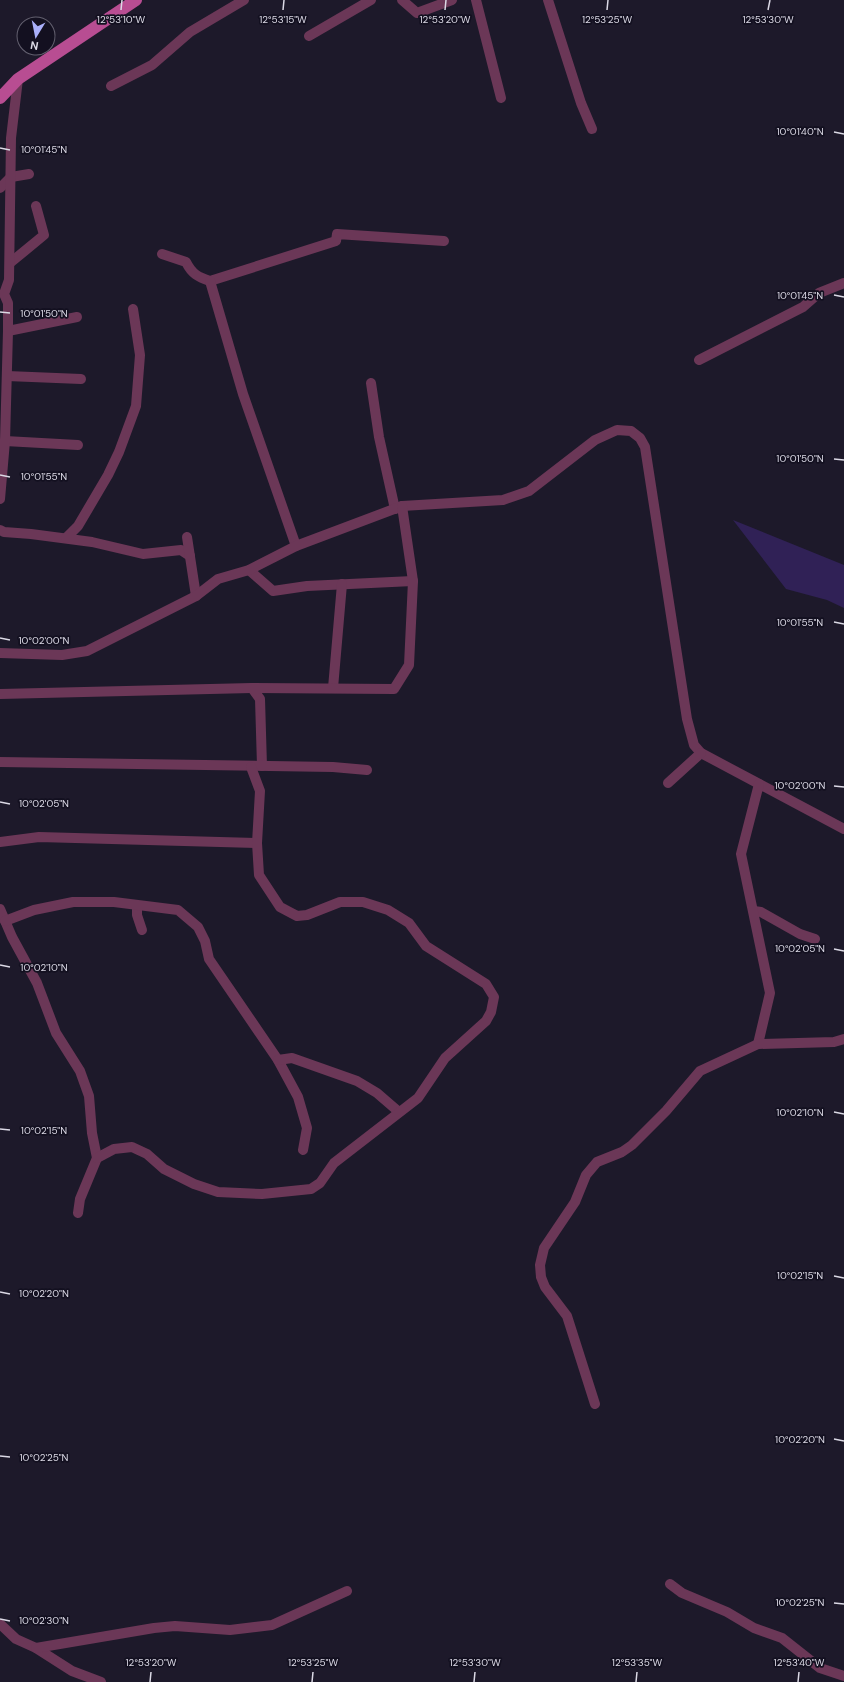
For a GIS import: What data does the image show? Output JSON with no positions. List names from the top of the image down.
{
  "north": "bottom",
  "coordinates": [
    "12°53'15\"W",
    "12°53'20\"W",
    "12°53'25\"W",
    "12°53'30\"W",
    "12°53'10\"W",
    "10°01'40\"N",
    "10°01'45\"N",
    "10°01'50\"N",
    "10°01'55\"N",
    "10°02'00\"N",
    "10°02'05\"N",
    "10°02'10\"N",
    "10°02'15\"N",
    "10°02'20\"N",
    "10°02'25\"N",
    "10°02'30\"N",
    "12°53'35\"W",
    "12°53'40\"W"
  ]
}
